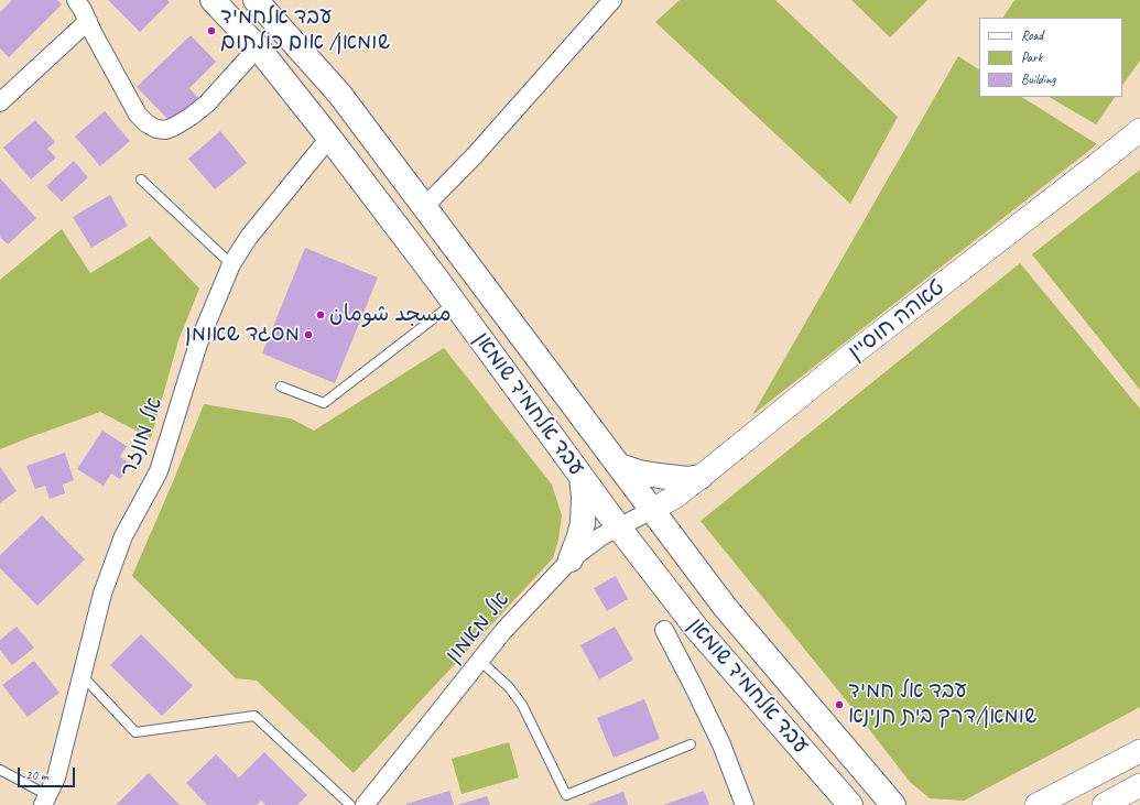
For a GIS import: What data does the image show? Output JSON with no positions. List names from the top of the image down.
{
  "streets": {
    "main road": ["עבד אלחמיד שומאן"],
    "street": ["טאהה חוסיין", "אל מונזר", "אל מאמון"]
  },
  "crossings": [
    ["טאהה חוסיין", "עבד אלחמיד שומאן"],
    ["טאהה חוסיין", "אל מאמון"],
    ["עבד אלחמיד שומאן", "אל מונזר"],
    ["עבד אלחמיד שומאן", "אל מאמון"]
  ],
  "places": [
    "עבד אלחמיד שומאן/ אום כולתום",
    "مسجد شومان",
    "מסגד שאומן",
    "עבד אל חמיד שומאן/דרך בית חנינא"
  ],
  "legend": ["Road", "Park", "Building"],
  "scale_bar": "20 m"
}
